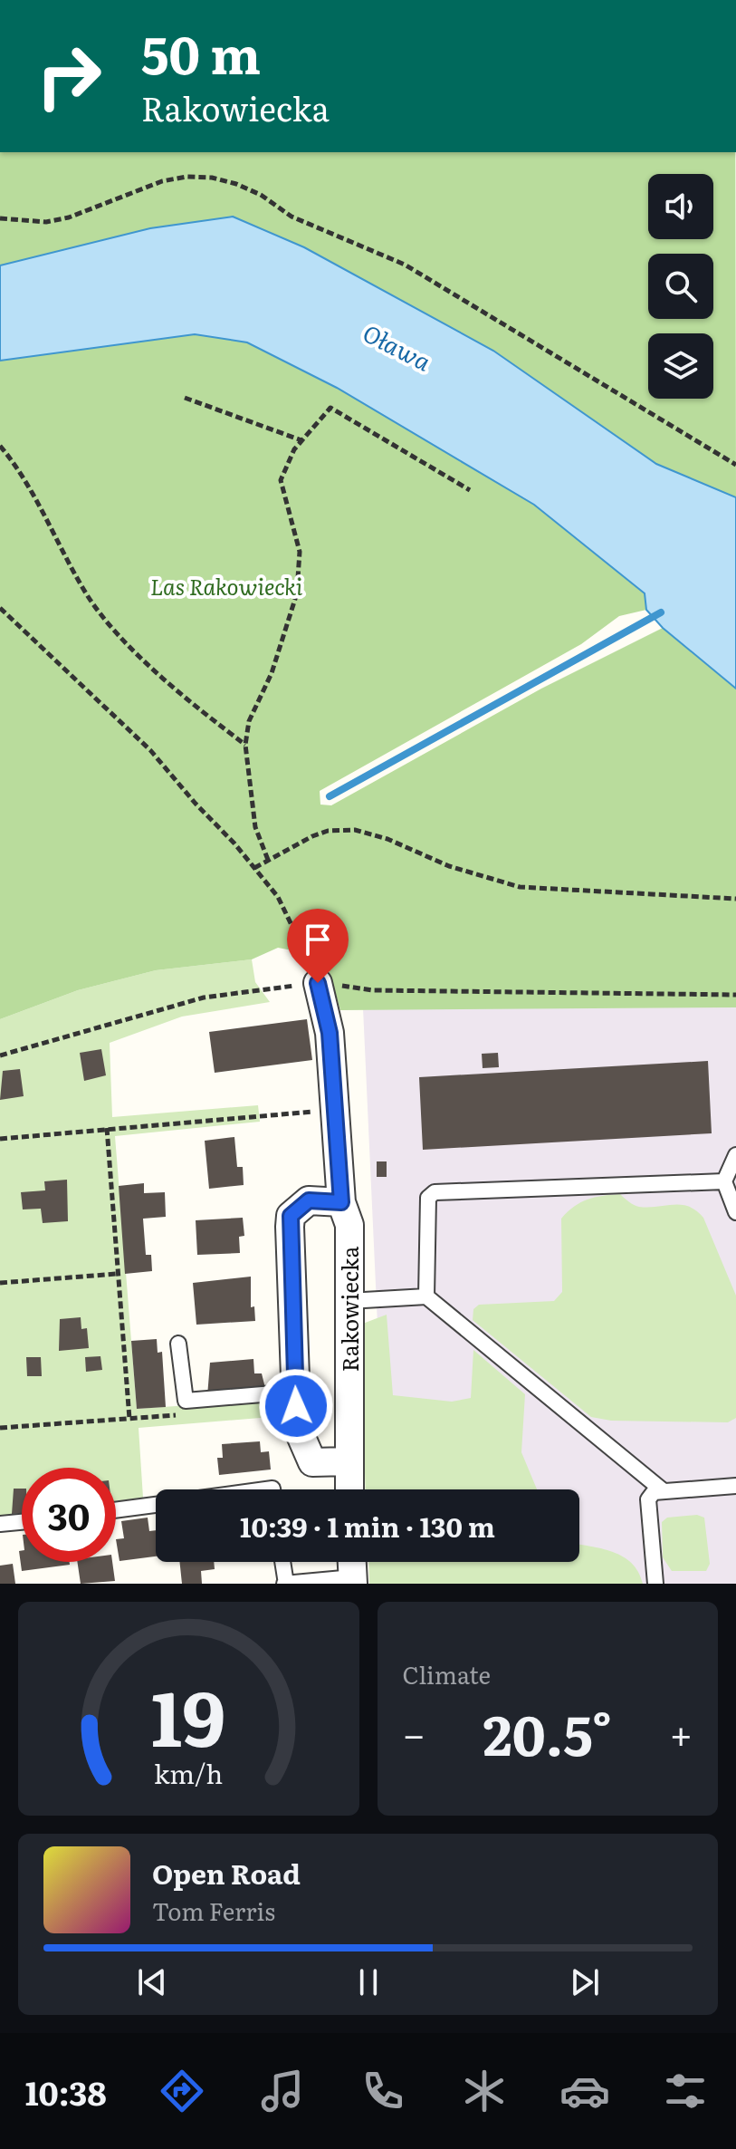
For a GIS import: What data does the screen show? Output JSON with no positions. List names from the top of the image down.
{
  "streets": {
    "street": ["Rakowiecka"]
  },
  "water": ["Oława"],
  "parks": ["Las Rakowiecki"],
  "page": {
    "turn": ["50 m", "Rakowiecka"],
    "limit": "30",
    "trip": "10:39 · 1 min · 130 m",
    "tile": "Climate",
    "heat": ["−", "20.5°", "+"],
    "song": ["Open Road", "Tom Ferris"],
    "tabs": "10:38",
    "gauge": ["19", "km/h"]
  }
}
